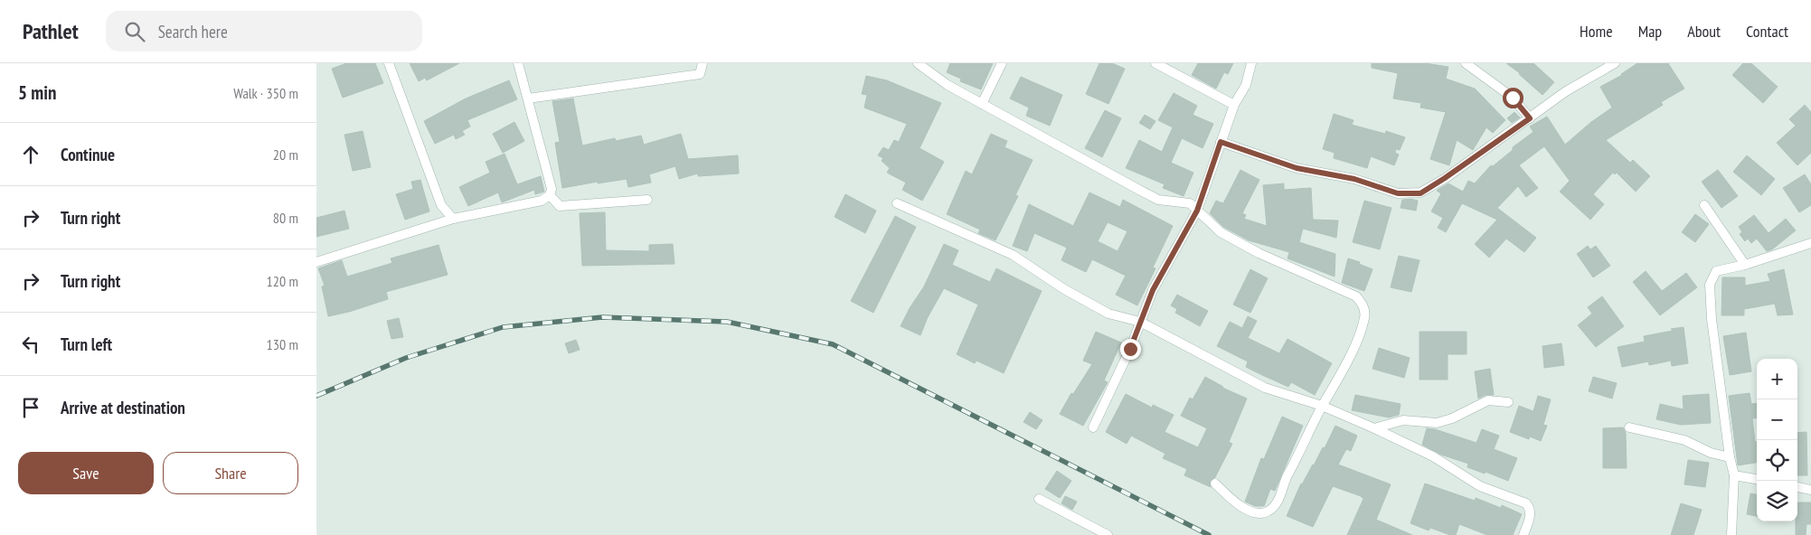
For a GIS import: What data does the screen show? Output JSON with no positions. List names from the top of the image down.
{
  "page": {
    "header": "Pathlet",
    "search": "Search here",
    "nav": [
      "Home",
      "Map",
      "About",
      "Contact"
    ],
    "heading": ["5 min", "Walk · 350 m"],
    "list": [
      ["Continue", "20 m"],
      ["Turn right", "80 m"],
      ["Turn right", "120 m"],
      ["Turn left", "130 m"],
      "Arrive at destination"
    ],
    "map_buttons": ["+", "−"],
    "buttons": ["Save", "Share"]
  }
}
